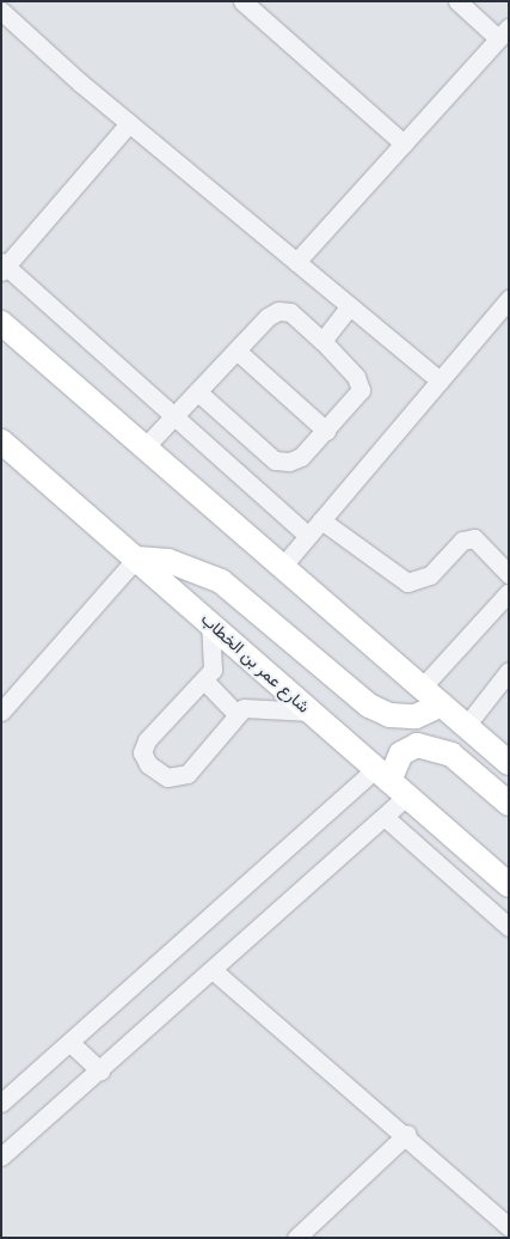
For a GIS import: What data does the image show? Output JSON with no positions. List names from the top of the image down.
{
  "streets": {
    "main road": ["شارع عمر بن الخطاب"]
  }
}
